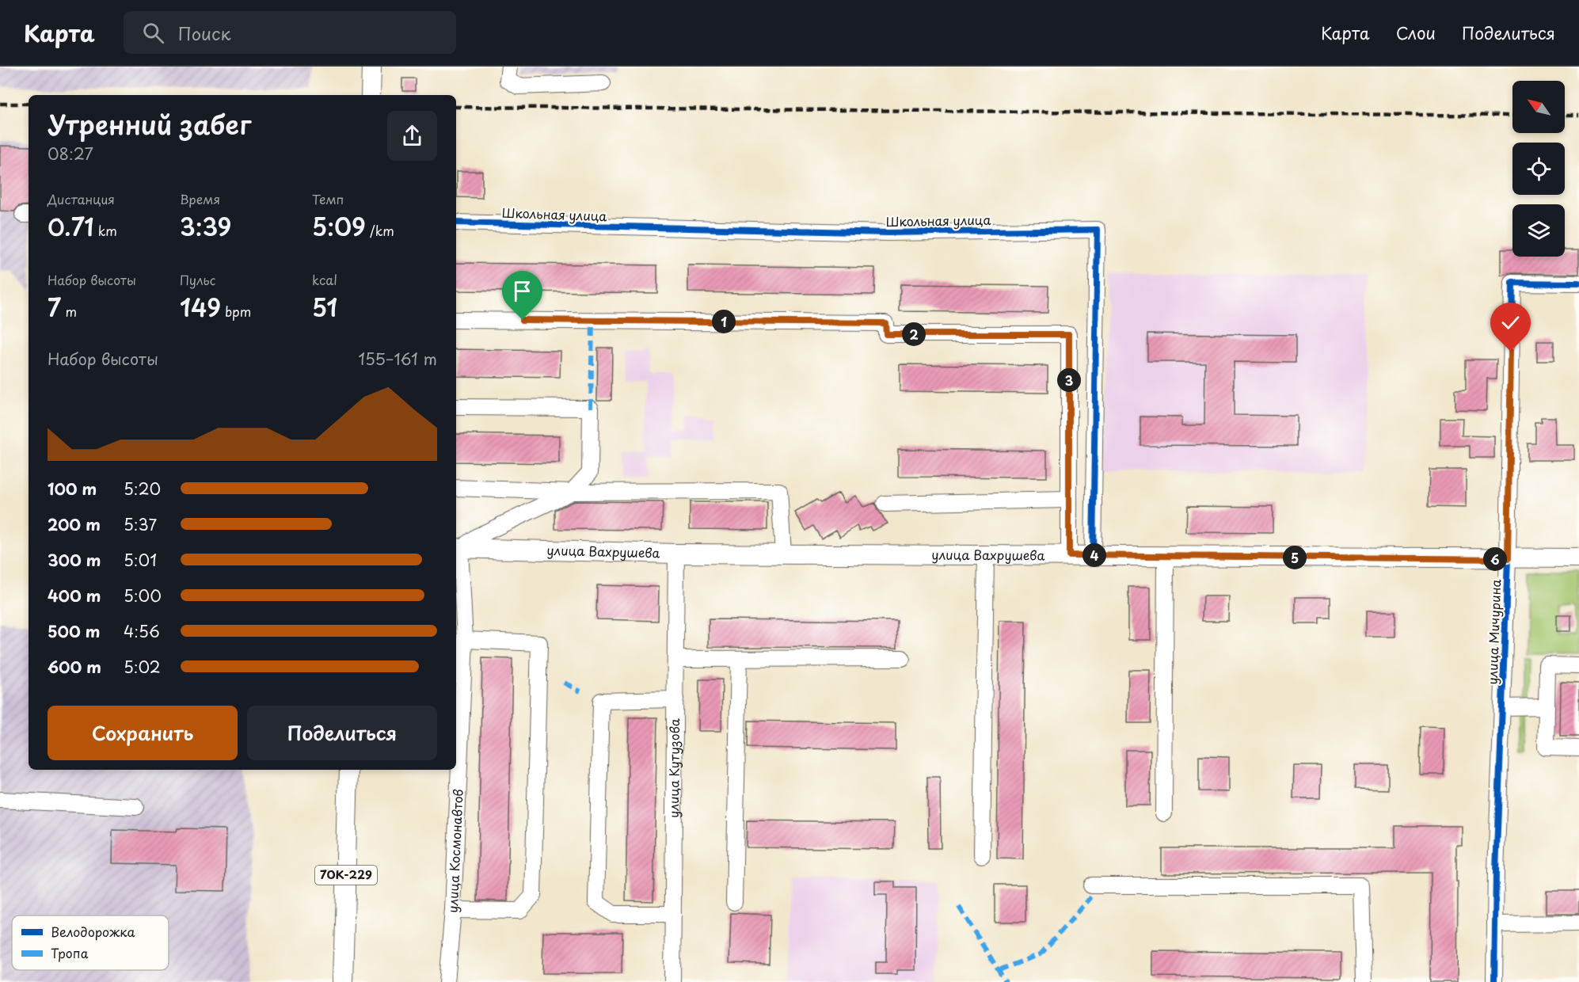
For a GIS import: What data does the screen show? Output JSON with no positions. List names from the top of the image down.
{
  "streets": {
    "main road": ["улица Вахрушева", "70К-229"],
    "street": [
      "Школьная улица",
      "улица Мичурина",
      "улица Кутузова",
      "улица Космонавтов"
    ]
  },
  "crossings": [
    ["Школьная улица", "улица Вахрушева"],
    ["улица Вахрушева", "улица Мичурина"],
    ["улица Вахрушева", "улица Кутузова"],
    ["улица Вахрушева", "улица Космонавтов"]
  ],
  "legend": ["Велодорожка", "Тропа"],
  "north": "top left",
  "page": {
    "header": "Карта",
    "search": "Поиск",
    "nav": ["Карта", "Слои", "Поделиться"],
    "heading": ["Утренний забег", "08:27"],
    "stats": [
      ["Дистанция", "0.71 km"],
      ["Время", "3:39"],
      ["Темп", "5:09 /km"],
      ["Набор высоты", "7 m"],
      ["Пульс", "149 bpm"],
      ["kcal", "51"]
    ],
    "pins": [
      "1",
      "2",
      "3",
      "4",
      "5",
      "6"
    ],
    "chart": ["Набор высоты", "155–161 m"],
    "list": [
      {
        "name": "100 m",
        "note": "5:20"
      },
      {
        "name": "200 m",
        "note": "5:37"
      },
      {
        "name": "300 m",
        "note": "5:01"
      },
      {
        "name": "400 m",
        "note": "5:00"
      },
      {
        "name": "500 m",
        "note": "4:56"
      },
      {
        "name": "600 m",
        "note": "5:02"
      }
    ],
    "buttons": ["Сохранить", "Поделиться"]
  }
}
